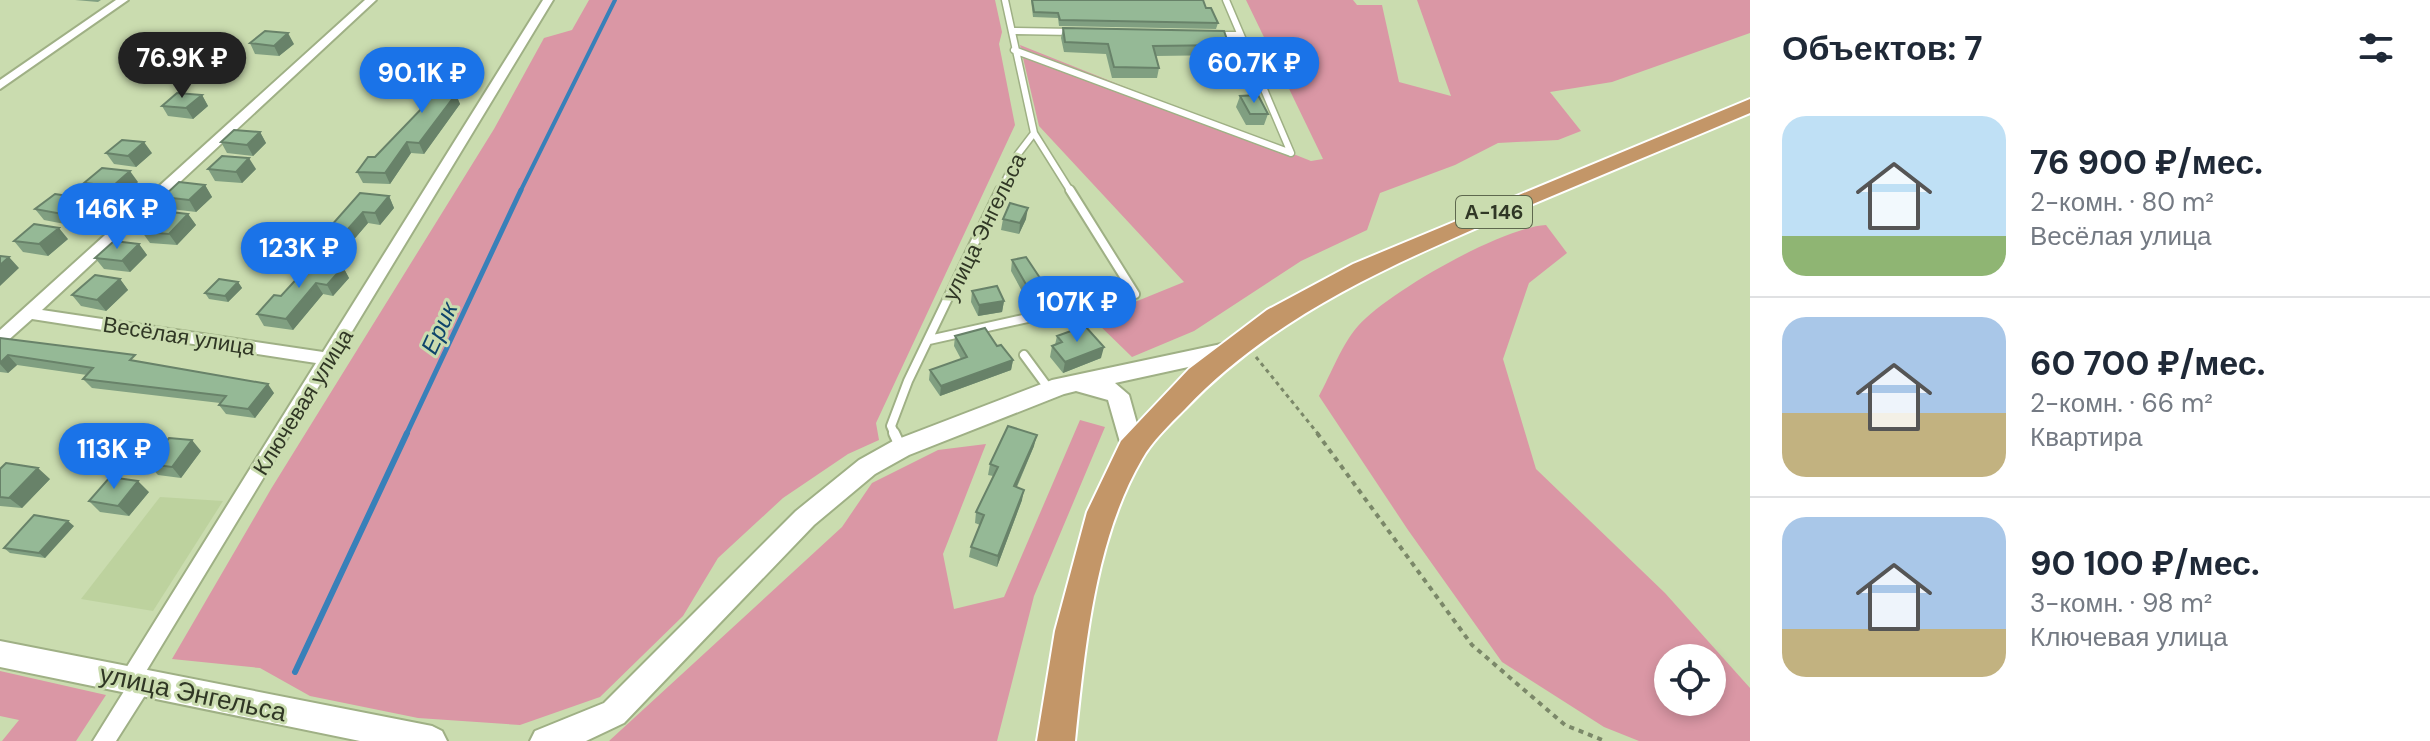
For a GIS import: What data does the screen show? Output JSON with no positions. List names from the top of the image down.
{
  "streets": {
    "highway": ["А-146"],
    "street": ["улица Энгельса", "Весёлая улица", "Ключевая улица"]
  },
  "crossings": [
    ["улица Энгельса", "Ключевая улица"],
    ["Весёлая улица", "Ключевая улица"]
  ],
  "water": ["Ерик"],
  "page": {
    "heading": "Объектов: 7",
    "price": [
      "76.9K ₽",
      "60.7K ₽",
      "90.1K ₽",
      "146K ₽",
      "123K ₽",
      "107K ₽",
      "113K ₽"
    ],
    "list": [
      {
        "name": "76 900 ₽/мес.",
        "note": "2-комн. · 80 m² · Весёлая улица"
      },
      {
        "name": "60 700 ₽/мес.",
        "note": "2-комн. · 66 m² · Квартира"
      },
      {
        "name": "90 100 ₽/мес.",
        "note": "3-комн. · 98 m² · Ключевая улица"
      }
    ]
  }
}
